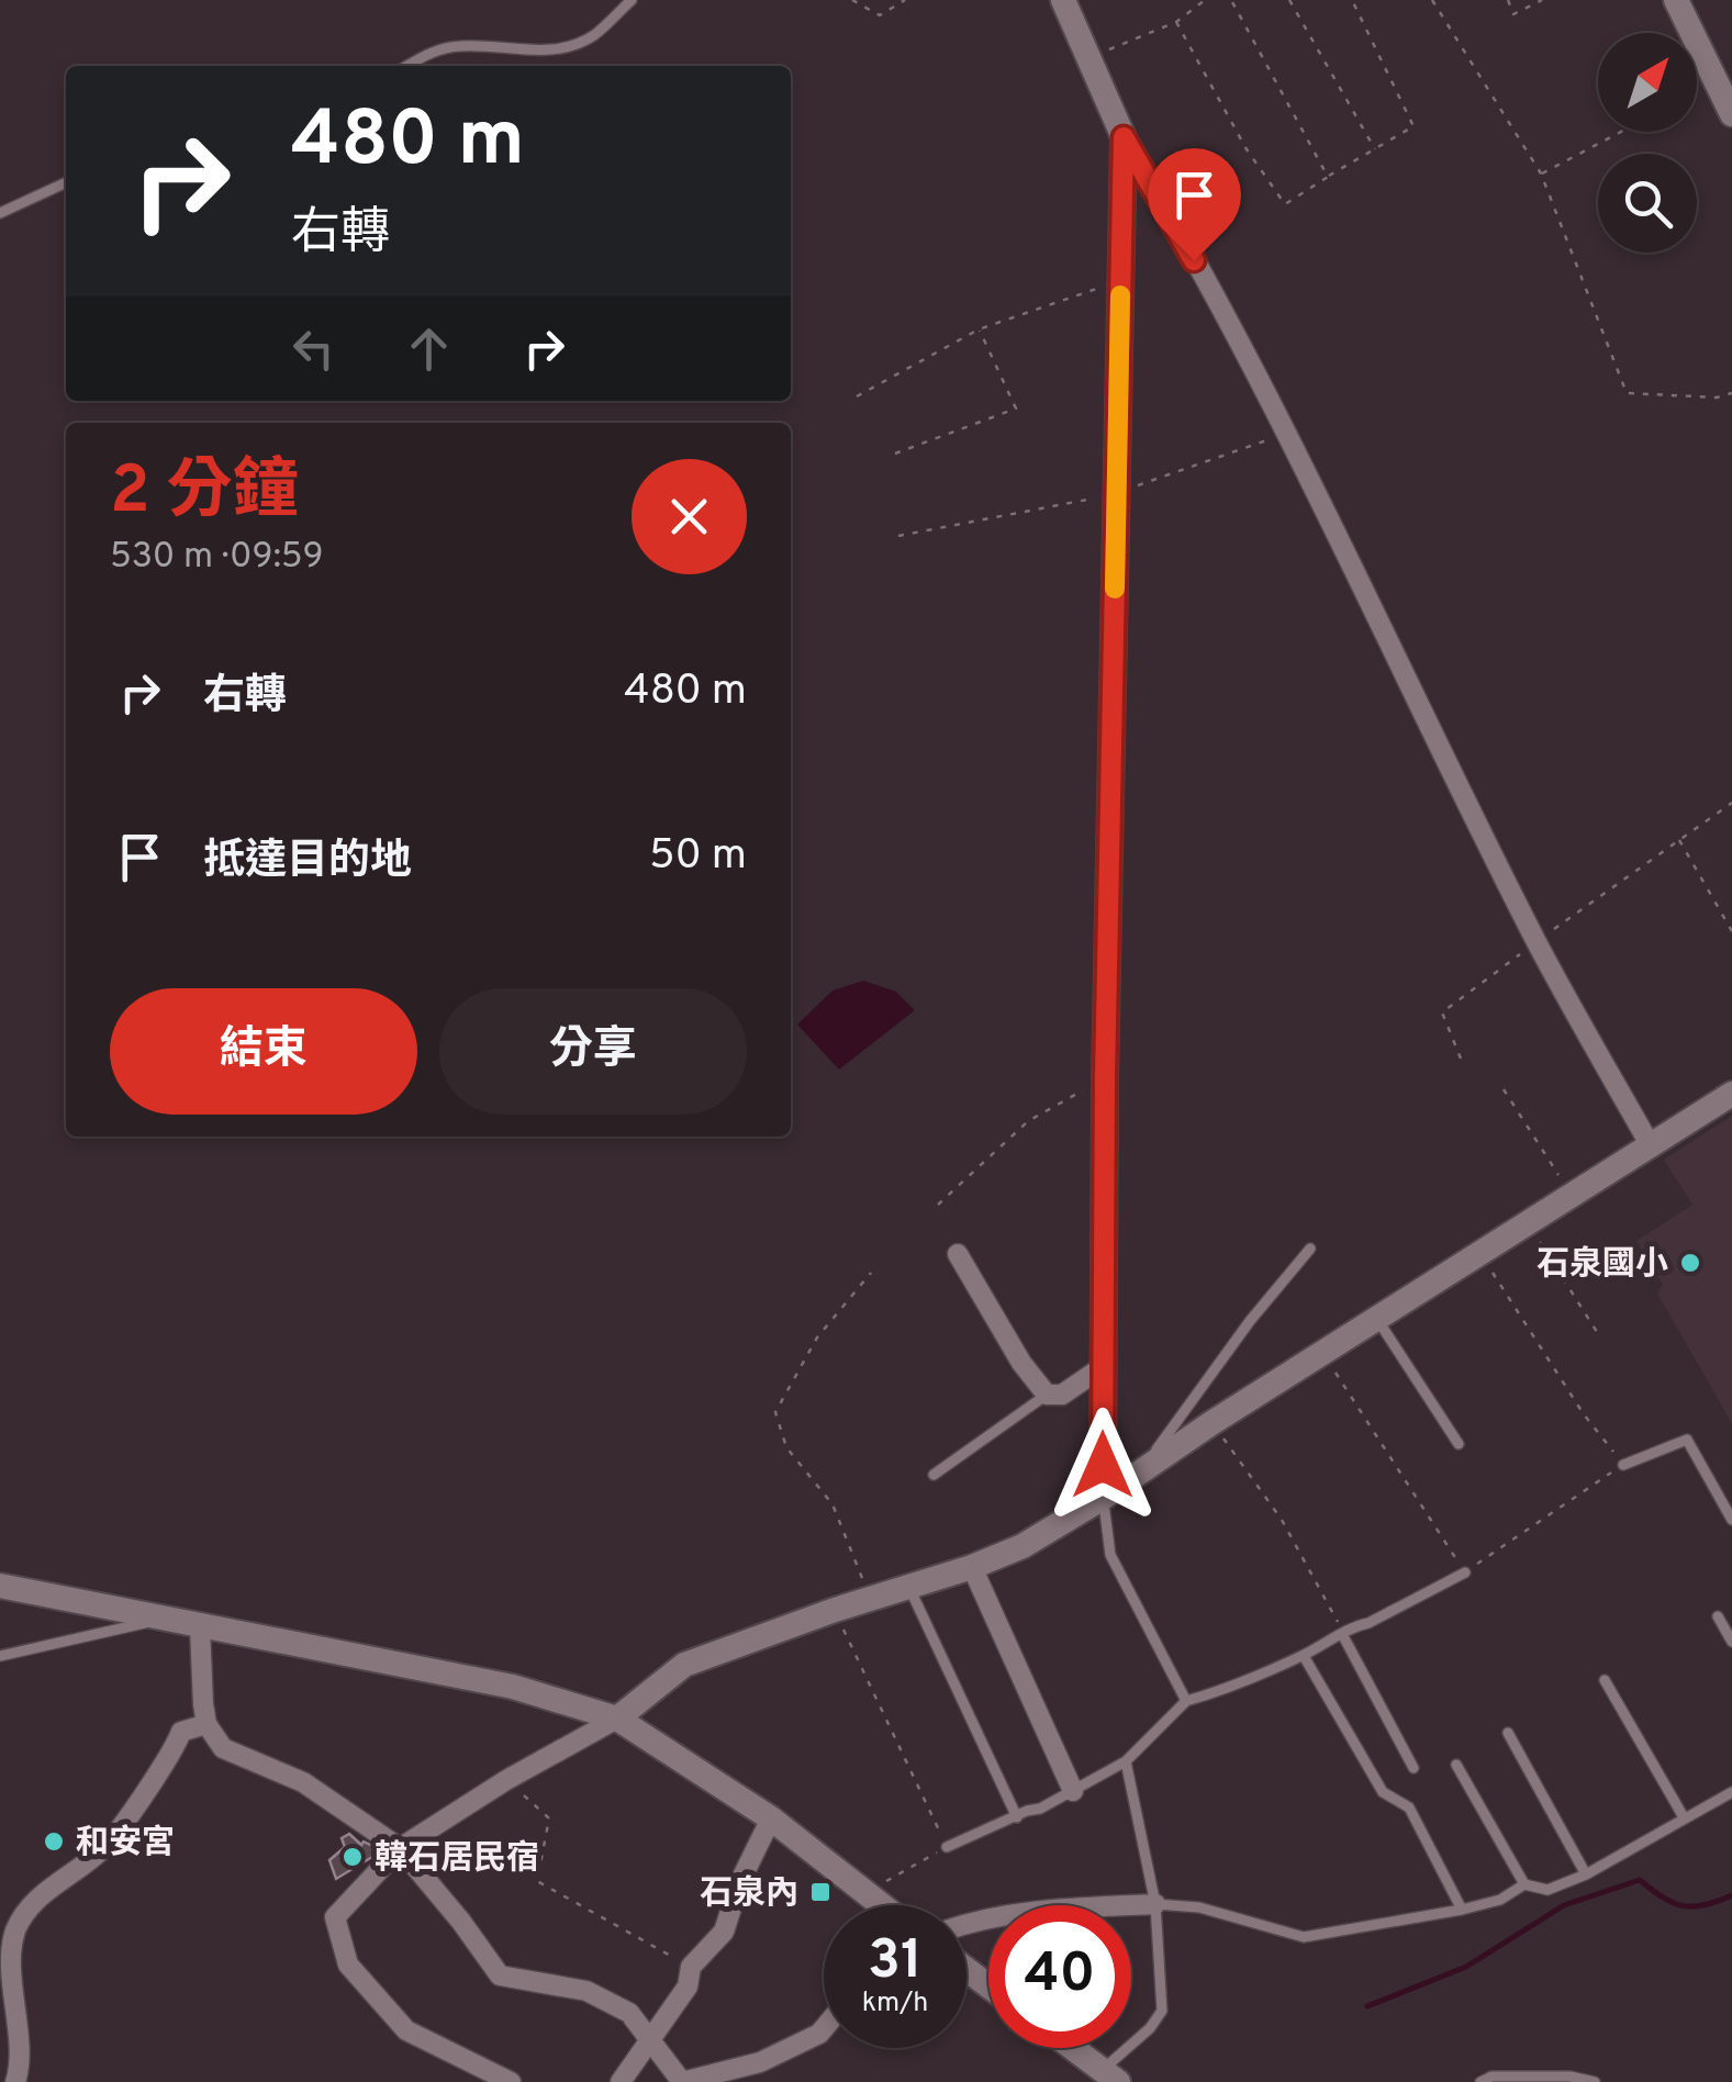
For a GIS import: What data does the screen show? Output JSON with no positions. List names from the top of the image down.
{
  "places": {
    "other": ["石泉國小", "和安宮", "韓石居民宿"],
    "transit": ["石泉內"]
  },
  "north": "top right",
  "page": {
    "turn": ["480 m", "右轉"],
    "heading": ["2 分鐘", "530 m · 09:59"],
    "list": [
      {
        "name": "右轉",
        "value": "480 m"
      },
      {
        "name": "抵達目的地",
        "value": "50 m"
      }
    ],
    "buttons": ["結束", "分享"],
    "speed": "31 km/h",
    "limit": "40"
  }
}
